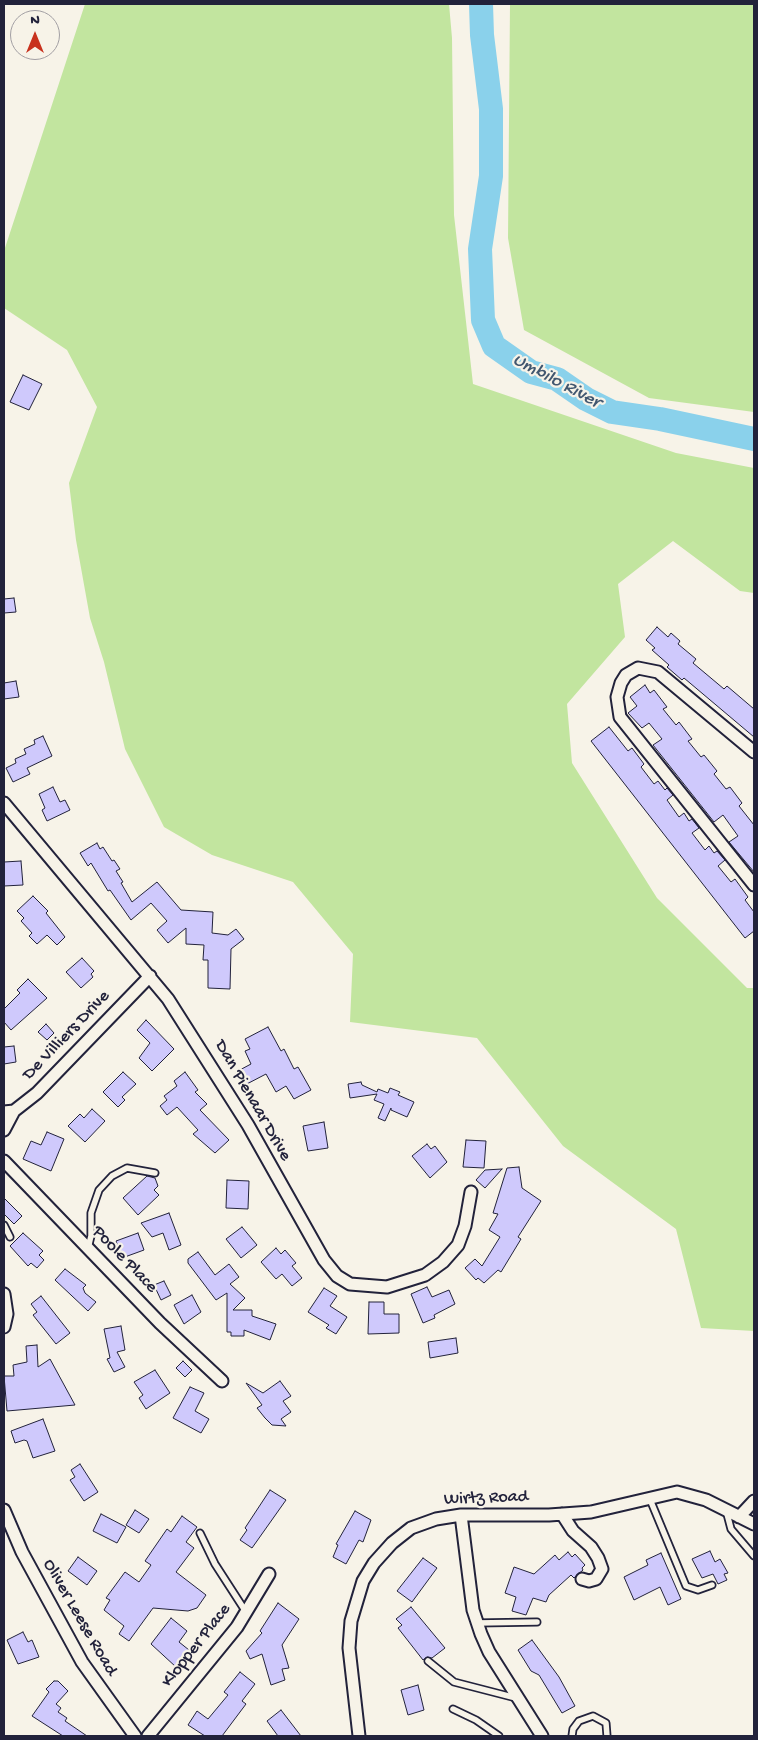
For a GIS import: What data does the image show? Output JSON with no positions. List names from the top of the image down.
{
  "streets": {
    "street": [
      "De Villiers Drive",
      "Dan Pienaar Drive",
      "Poole Place",
      "Wirtz Road",
      "Oliver Leese Road",
      "Klopper Place"
    ]
  },
  "crossings": [
    ["De Villiers Drive", "Dan Pienaar Drive"]
  ],
  "water": ["Umbilo River"],
  "north": "top"
}
